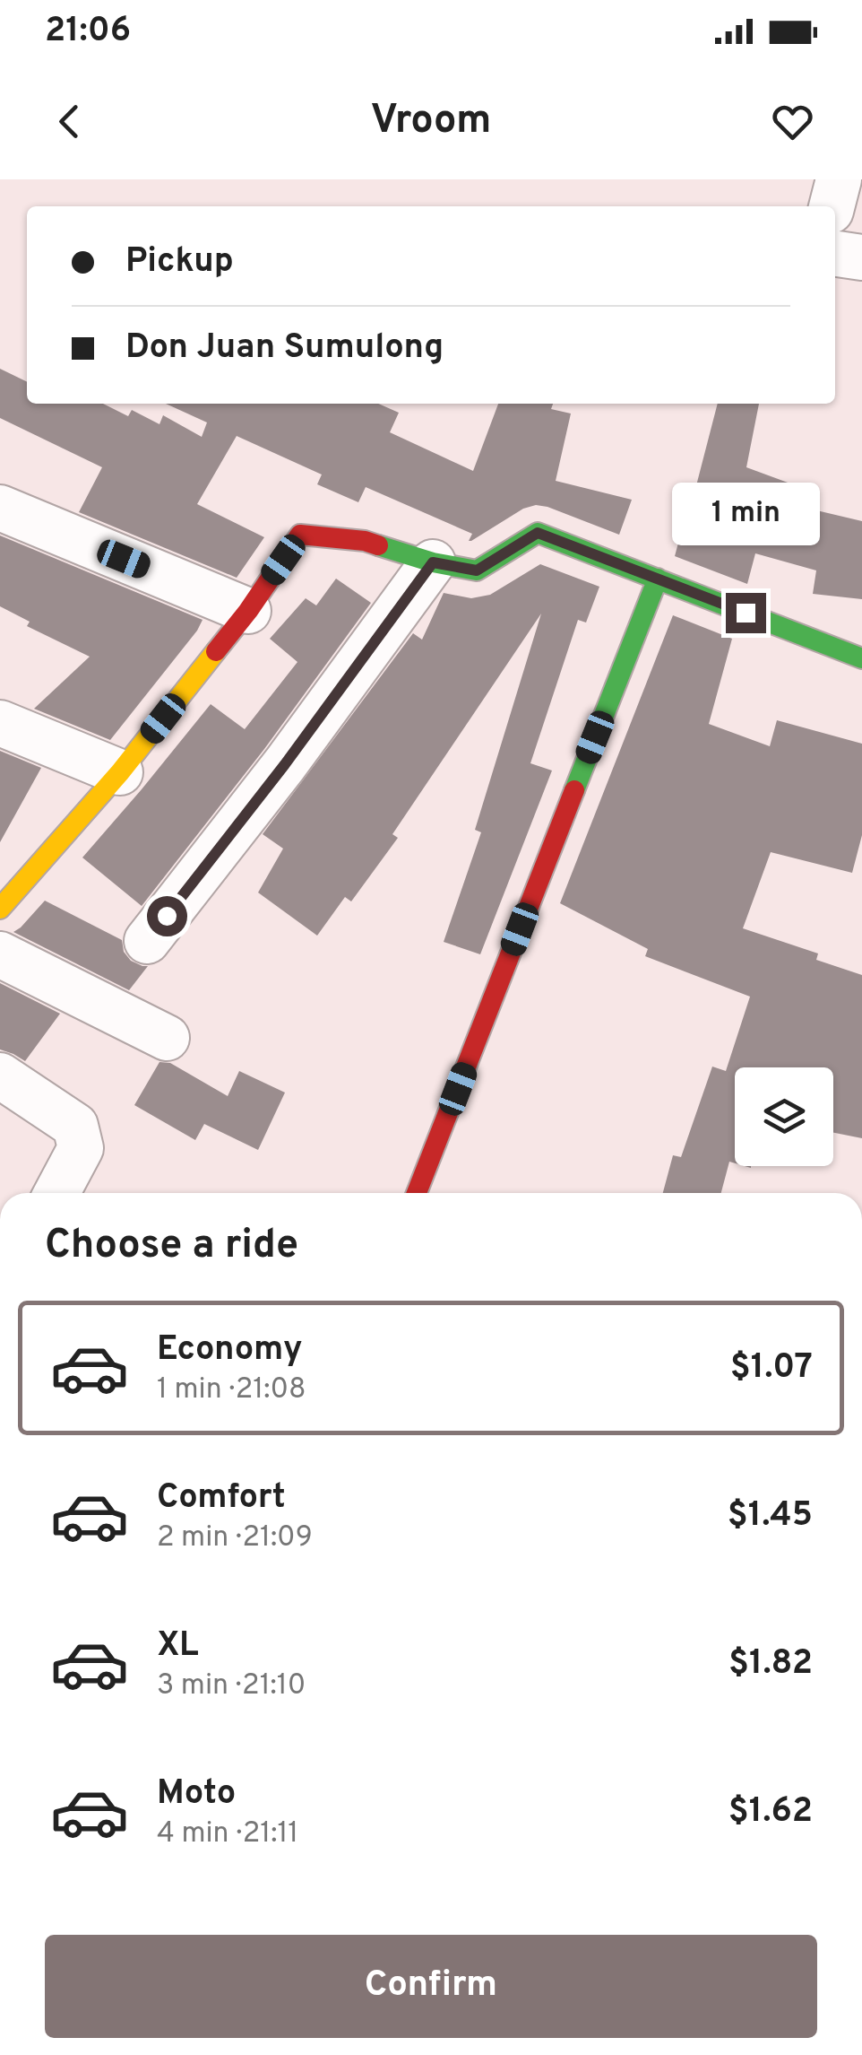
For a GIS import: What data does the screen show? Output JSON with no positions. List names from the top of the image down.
{
  "page": {
    "status": "21:06",
    "header": "Vroom",
    "banner": ["Pickup", "Don Juan Sumulong"],
    "bubble": "1 min",
    "heading": "Choose a ride",
    "list": [
      {
        "name": "Economy",
        "note": "1 min · 21:08",
        "value": "$1.07"
      },
      {
        "name": "Comfort",
        "note": "2 min · 21:09",
        "value": "$1.45"
      },
      {
        "name": "XL",
        "note": "3 min · 21:10",
        "value": "$1.82"
      },
      {
        "name": "Moto",
        "note": "4 min · 21:11",
        "value": "$1.62"
      }
    ],
    "buttons": "Confirm"
  }
}
